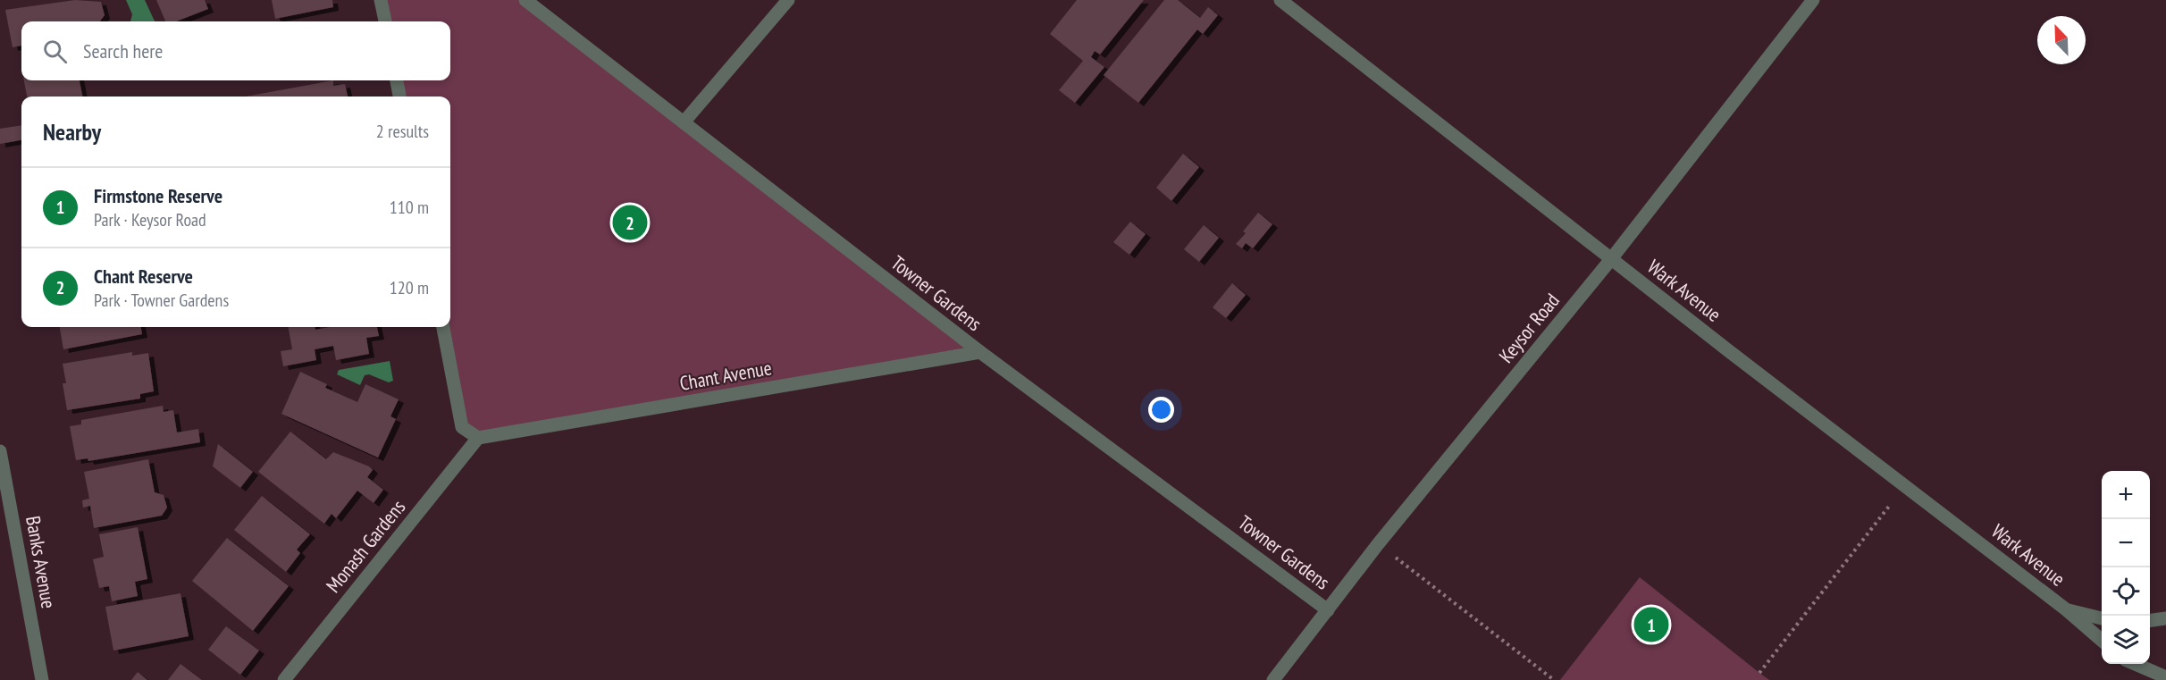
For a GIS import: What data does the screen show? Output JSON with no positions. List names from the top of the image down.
{
  "streets": {
    "street": [
      "Wark Avenue",
      "Towner Gardens",
      "Keysor Road",
      "Chant Avenue",
      "Monash Gardens",
      "Banks Avenue"
    ]
  },
  "crossings": [
    ["Wark Avenue", "Keysor Road"],
    ["Towner Gardens", "Keysor Road"],
    ["Towner Gardens", "Chant Avenue"],
    ["Chant Avenue", "Monash Gardens"]
  ],
  "north": "top left",
  "page": {
    "search": "Search here",
    "heading": ["Nearby", "2 results"],
    "list": [
      {
        "mark": "1",
        "name": "Firmstone Reserve",
        "note": "Park · Keysor Road",
        "value": "110 m"
      },
      {
        "mark": "2",
        "name": "Chant Reserve",
        "note": "Park · Towner Gardens",
        "value": "120 m"
      }
    ],
    "pins": ["2", "1"],
    "map_buttons": ["+", "−"]
  }
}
